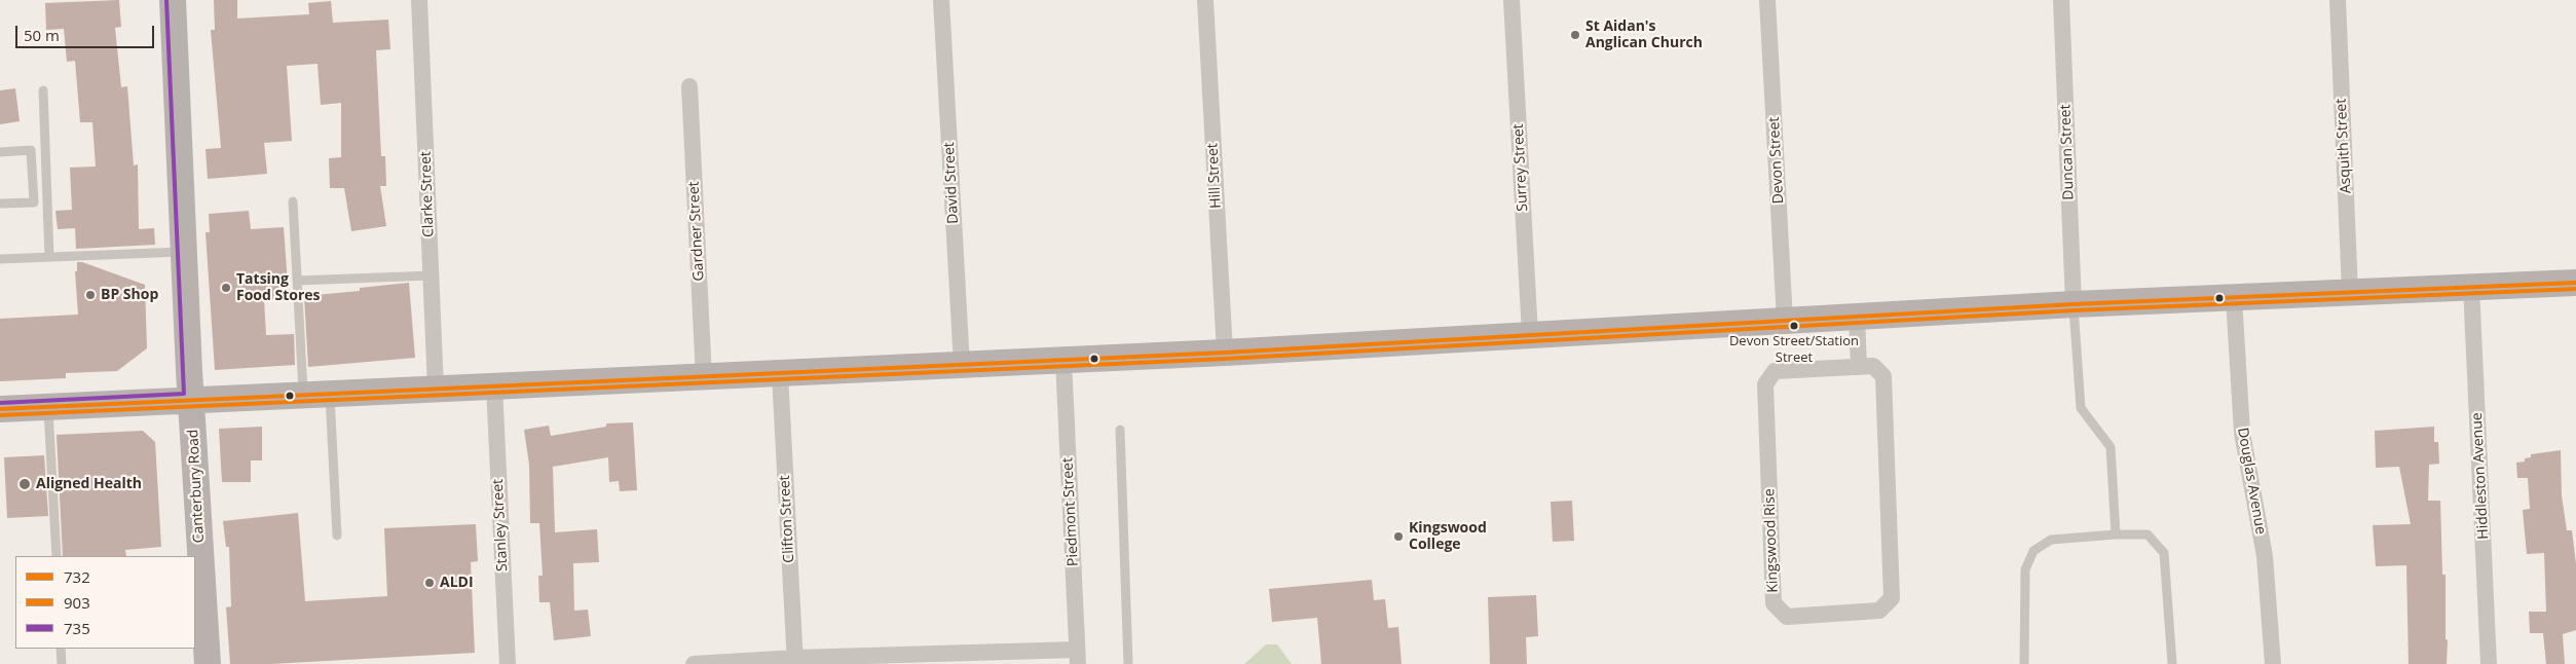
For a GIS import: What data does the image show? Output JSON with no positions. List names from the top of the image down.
{
  "streets": {
    "main road": ["Canterbury Road"],
    "street": [
      "Asquith Street",
      "Duncan Street",
      "Devon Street",
      "Surrey Street",
      "Hill Street",
      "David Street",
      "Clarke Street",
      "Gardner Street",
      "Hiddleston Avenue",
      "Douglas Avenue",
      "Piedmont Street",
      "Clifton Street",
      "Stanley Street",
      "Kingswood Rise"
    ]
  },
  "places": [
    "St Aidan's Anglican Church",
    "Tatsing Food Stores",
    "BP Shop",
    "Devon Street/Station Street",
    "Aligned Health",
    "Kingswood College",
    "ALDI"
  ],
  "lines": ["transit line 735", "transit line 732", "transit line 903"],
  "legend": ["732", "903", "735"],
  "scale_bar": "50 m"
}
